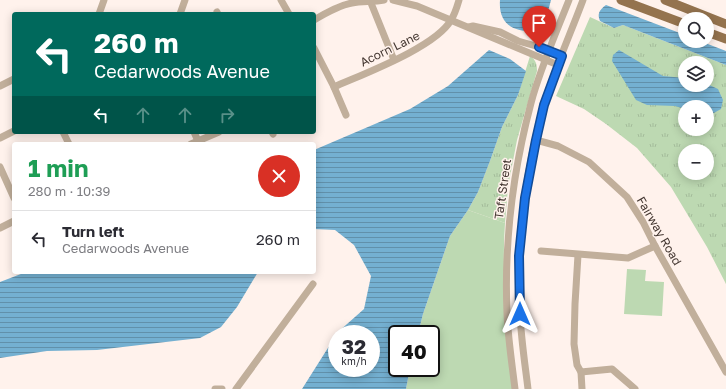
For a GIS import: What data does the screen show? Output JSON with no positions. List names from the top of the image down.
{
  "streets": {
    "street": ["Acorn Lane", "Taft Street", "Fairway Road"]
  },
  "crossings": [
    ["Taft Street", "Fairway Road"]
  ],
  "page": {
    "map_buttons": ["+", "−"],
    "turn": ["260 m", "Cedarwoods Avenue"],
    "heading": ["1 min", "280 m · 10:39"],
    "list": [
      {
        "name": "Turn left",
        "note": "Cedarwoods Avenue",
        "value": "260 m"
      }
    ],
    "speed": "32 km/h",
    "limit": "40"
  }
}
